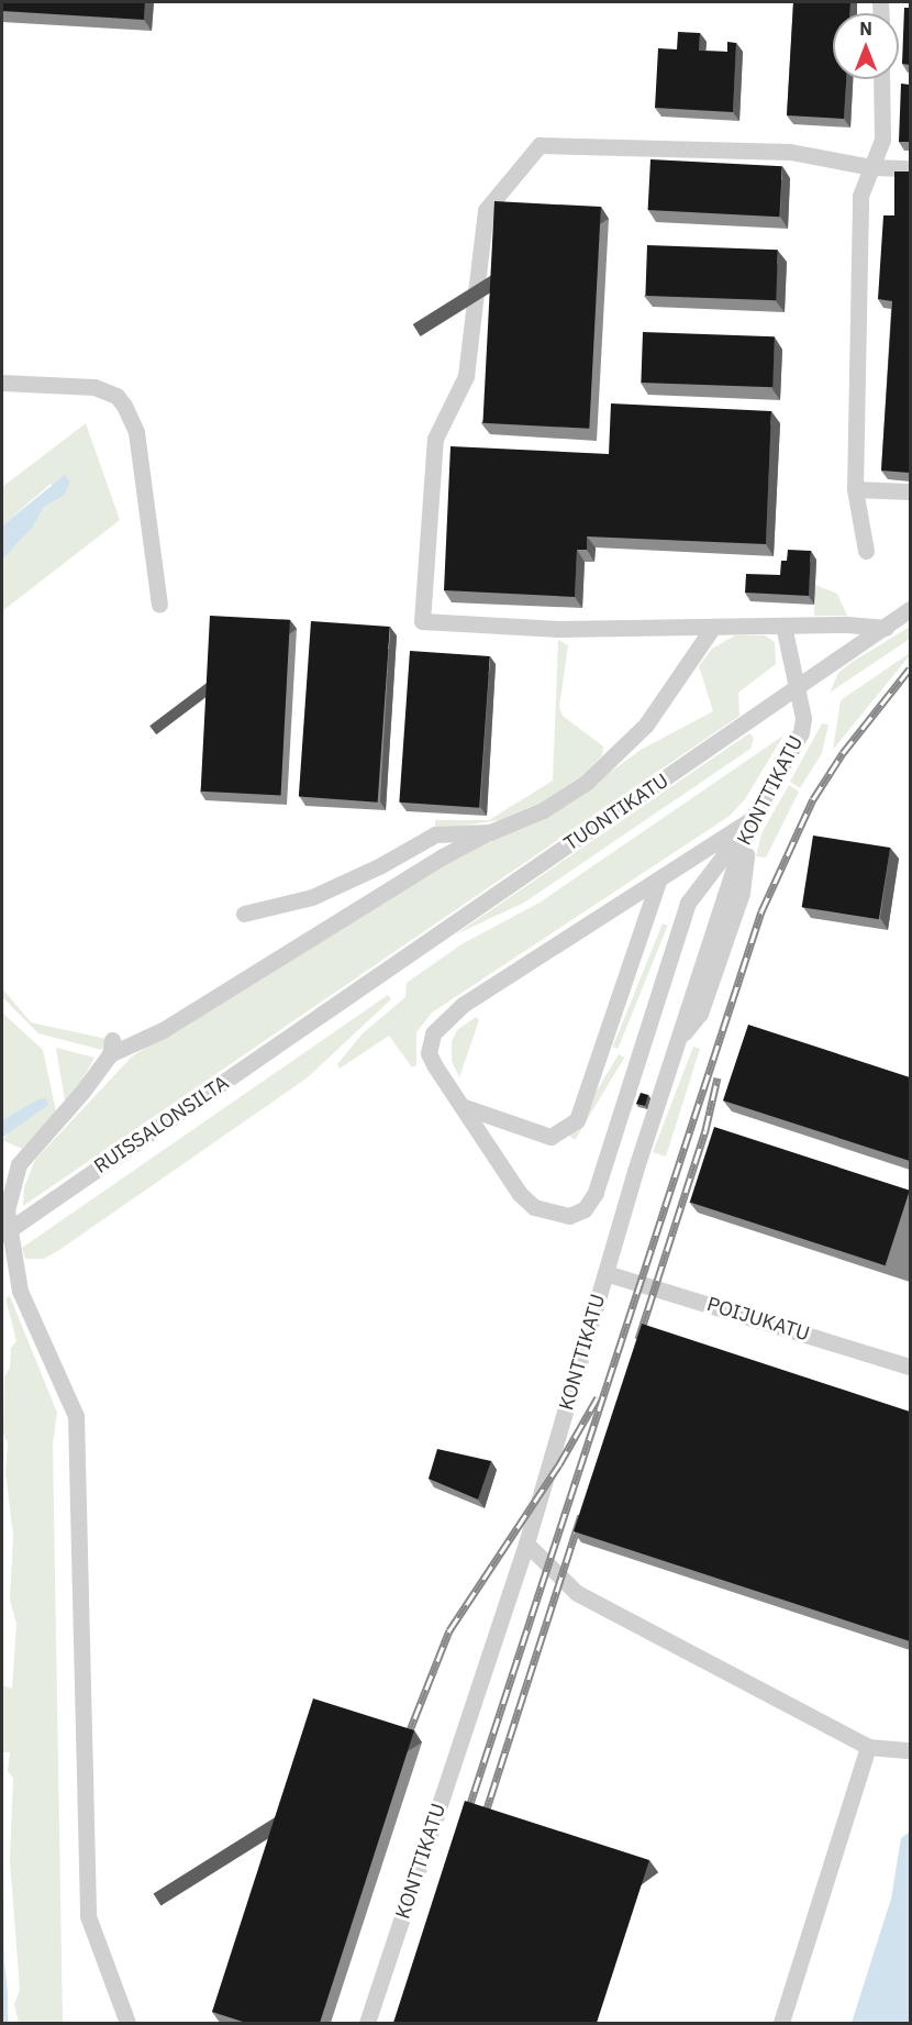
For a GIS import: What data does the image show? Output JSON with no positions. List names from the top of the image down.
{
  "streets": {
    "street": [
      "KONTTIKATU",
      "TUONTIKATU",
      "RUISSALONSILTA",
      "POIJUKATU"
    ]
  },
  "crossings": [
    ["KONTTIKATU", "TUONTIKATU"],
    ["KONTTIKATU", "POIJUKATU"],
    ["TUONTIKATU", "RUISSALONSILTA"]
  ],
  "north": "top"
}
